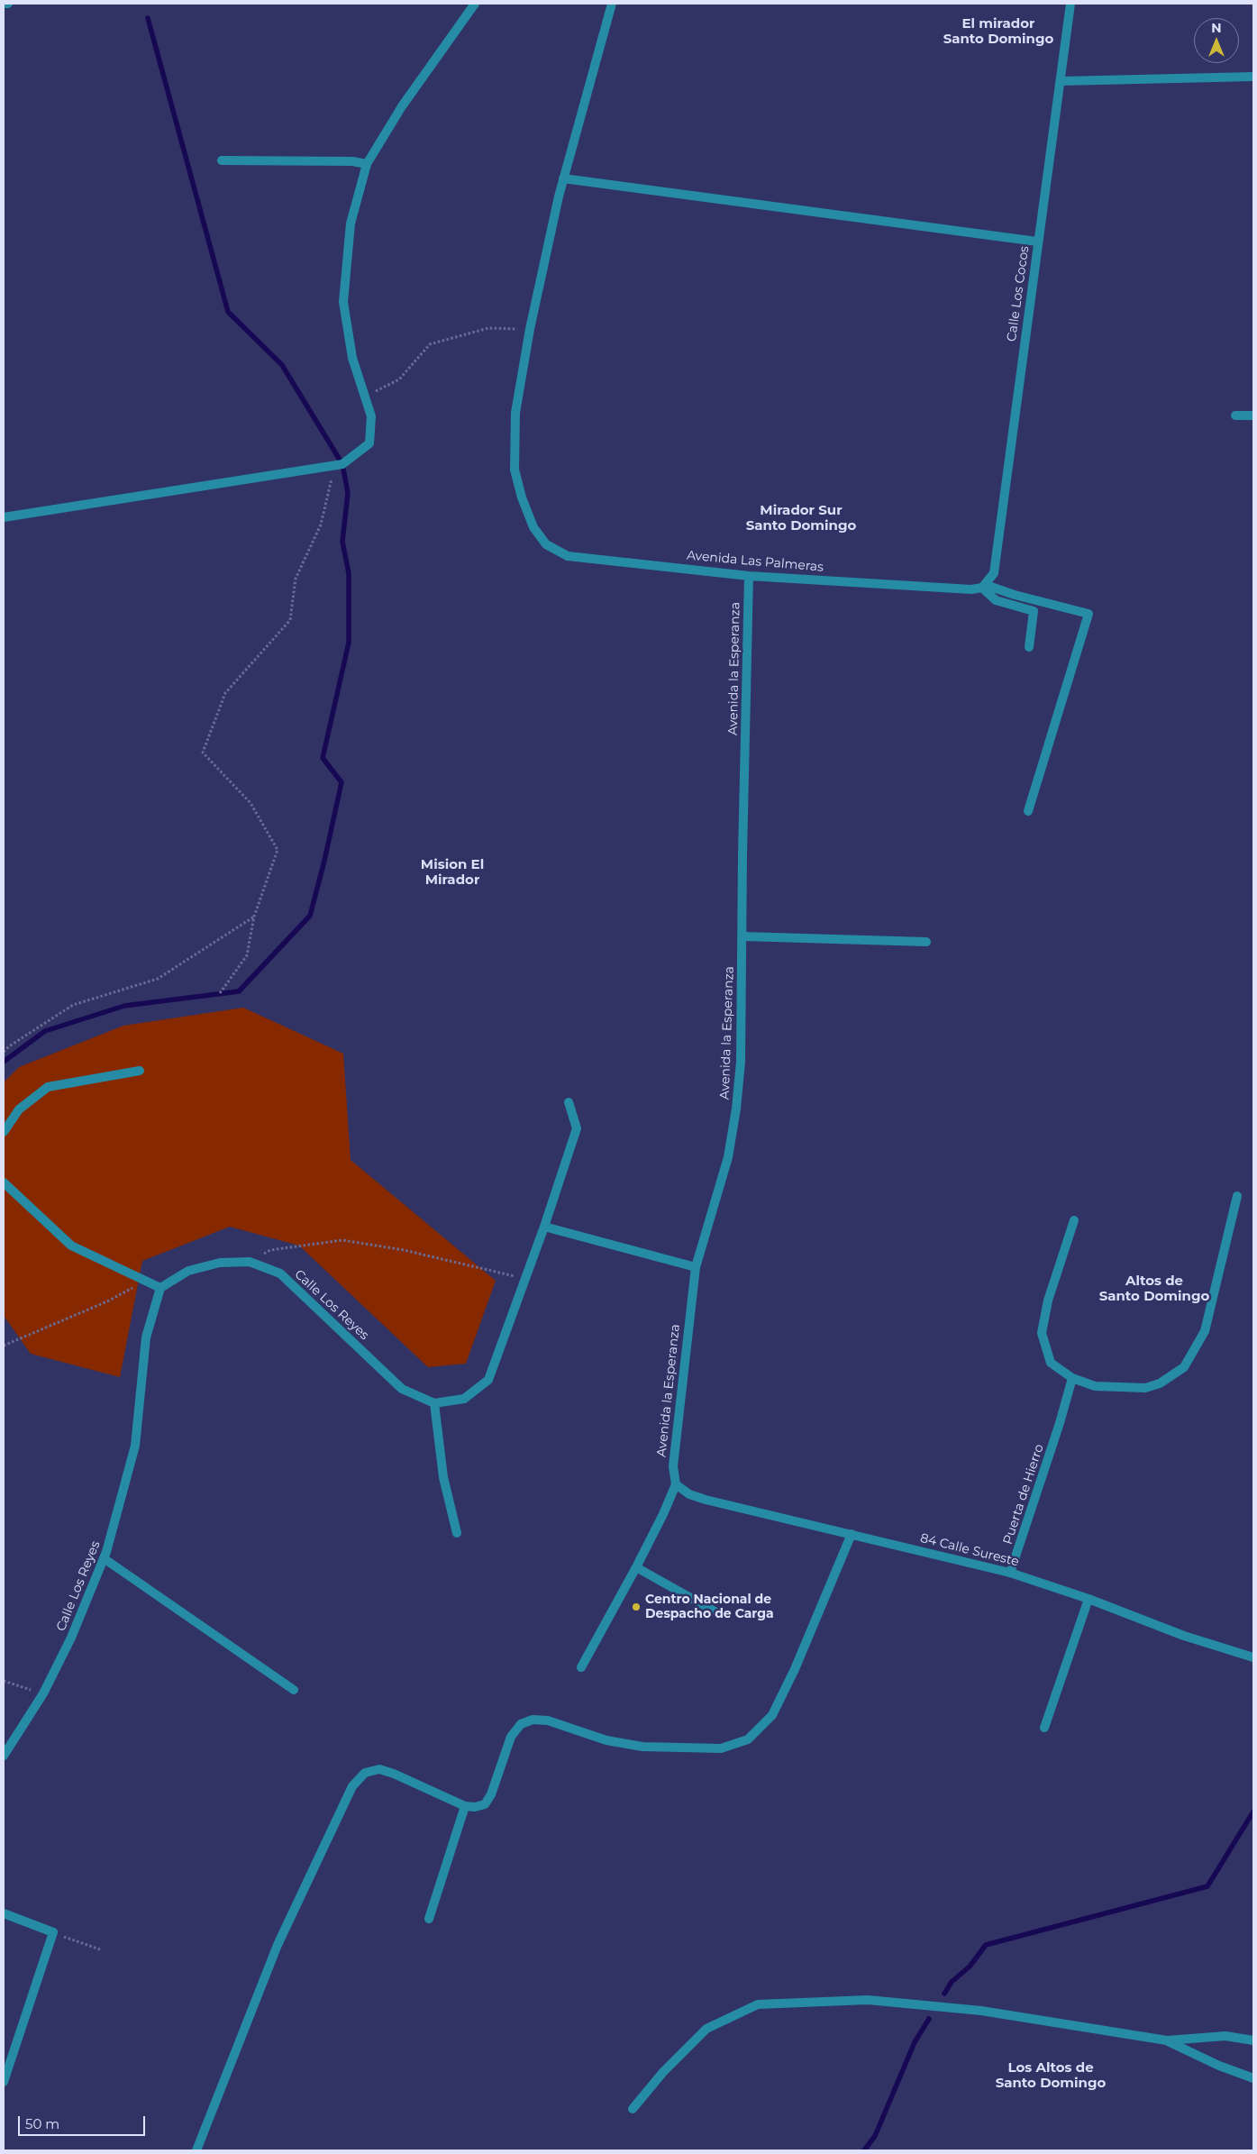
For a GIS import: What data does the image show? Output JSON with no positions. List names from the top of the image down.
{
  "streets": {
    "street": [
      "Calle Los Cocos",
      "Avenida Las Palmeras",
      "Avenida la Esperanza",
      "Calle Los Reyes",
      "Puerta de Hierro",
      "84 Calle Sureste"
    ]
  },
  "crossings": [
    ["Calle Los Cocos", "Avenida Las Palmeras"],
    ["Avenida Las Palmeras", "Avenida la Esperanza"],
    ["Avenida la Esperanza", "84 Calle Sureste"],
    ["Puerta de Hierro", "84 Calle Sureste"]
  ],
  "districts": [
    "El mirador Santo Domingo",
    "Mirador Sur Santo Domingo",
    "Mision El Mirador",
    "Altos de Santo Domingo",
    "Los Altos de Santo Domingo"
  ],
  "places": ["Centro Nacional de Despacho de Carga"],
  "scale_bar": "50 m",
  "north": "top"
}
